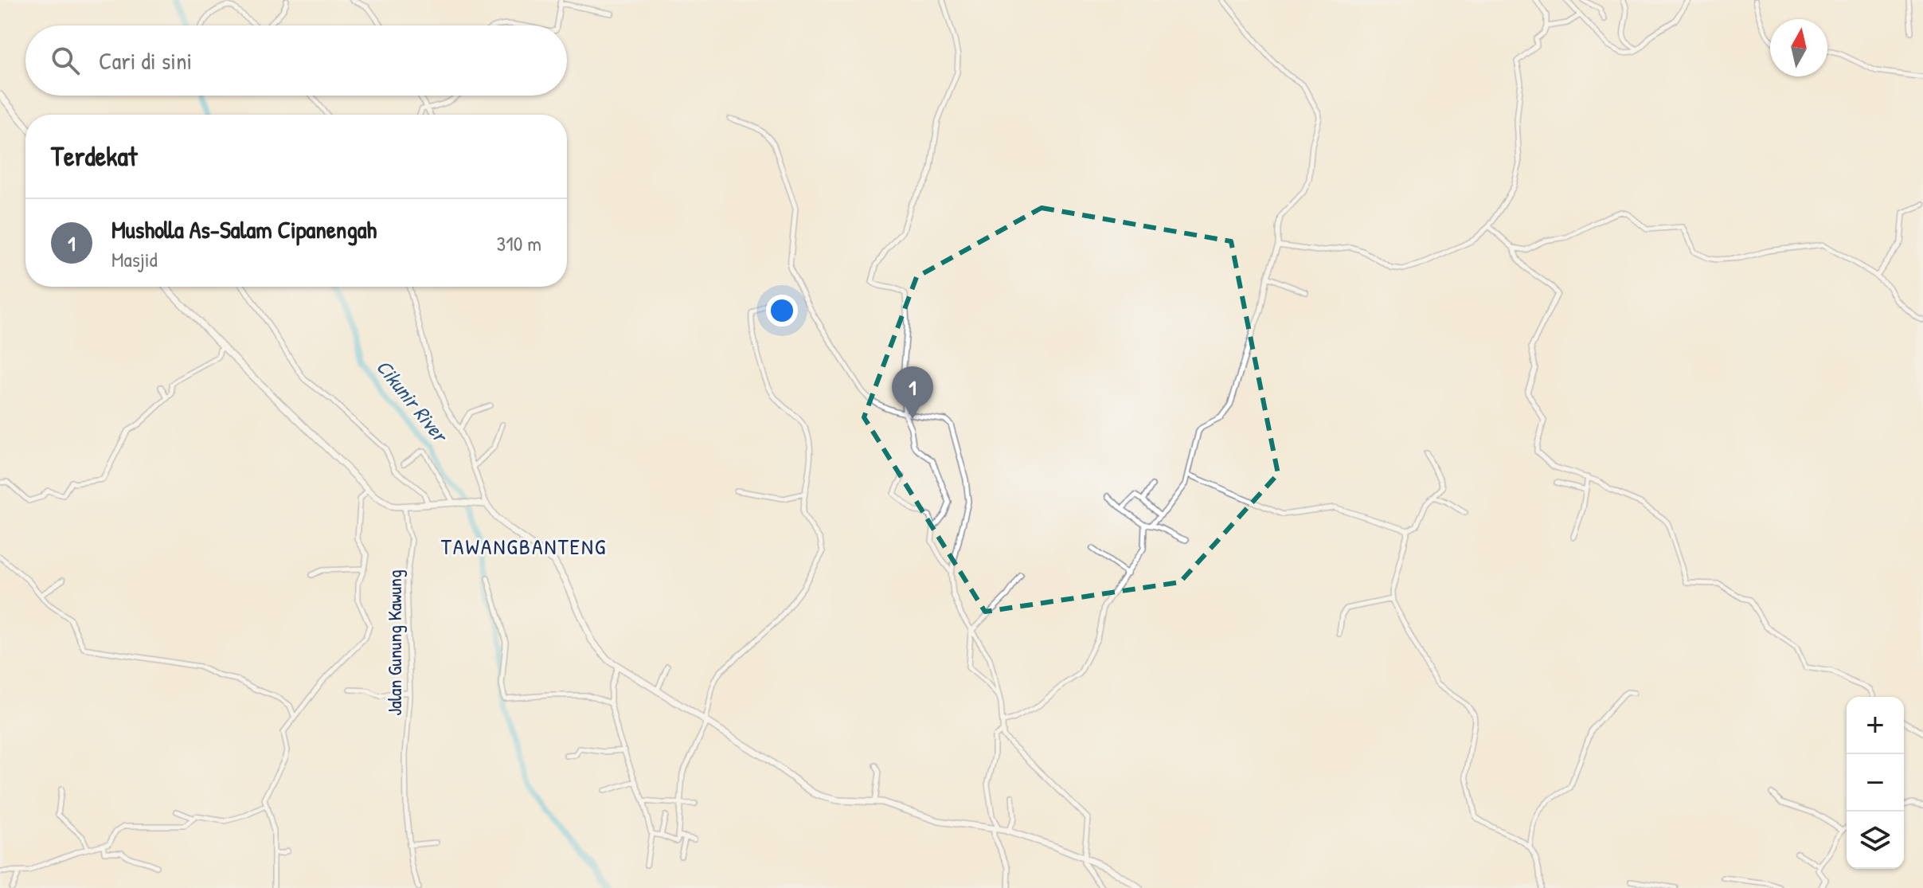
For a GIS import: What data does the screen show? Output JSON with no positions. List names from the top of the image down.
{
  "streets": {
    "street": ["Jalan Gunung Kawung"]
  },
  "districts": ["TAWANGBANTENG"],
  "water": ["Cikunir River"],
  "north": "top",
  "page": {
    "search": "Cari di sini",
    "heading": "Terdekat",
    "list": [
      {
        "mark": "1",
        "name": "Musholla As-Salam Cipanengah",
        "note": "Masjid",
        "value": "310 m"
      }
    ],
    "pins": "1",
    "map_buttons": ["+", "−"]
  }
}
